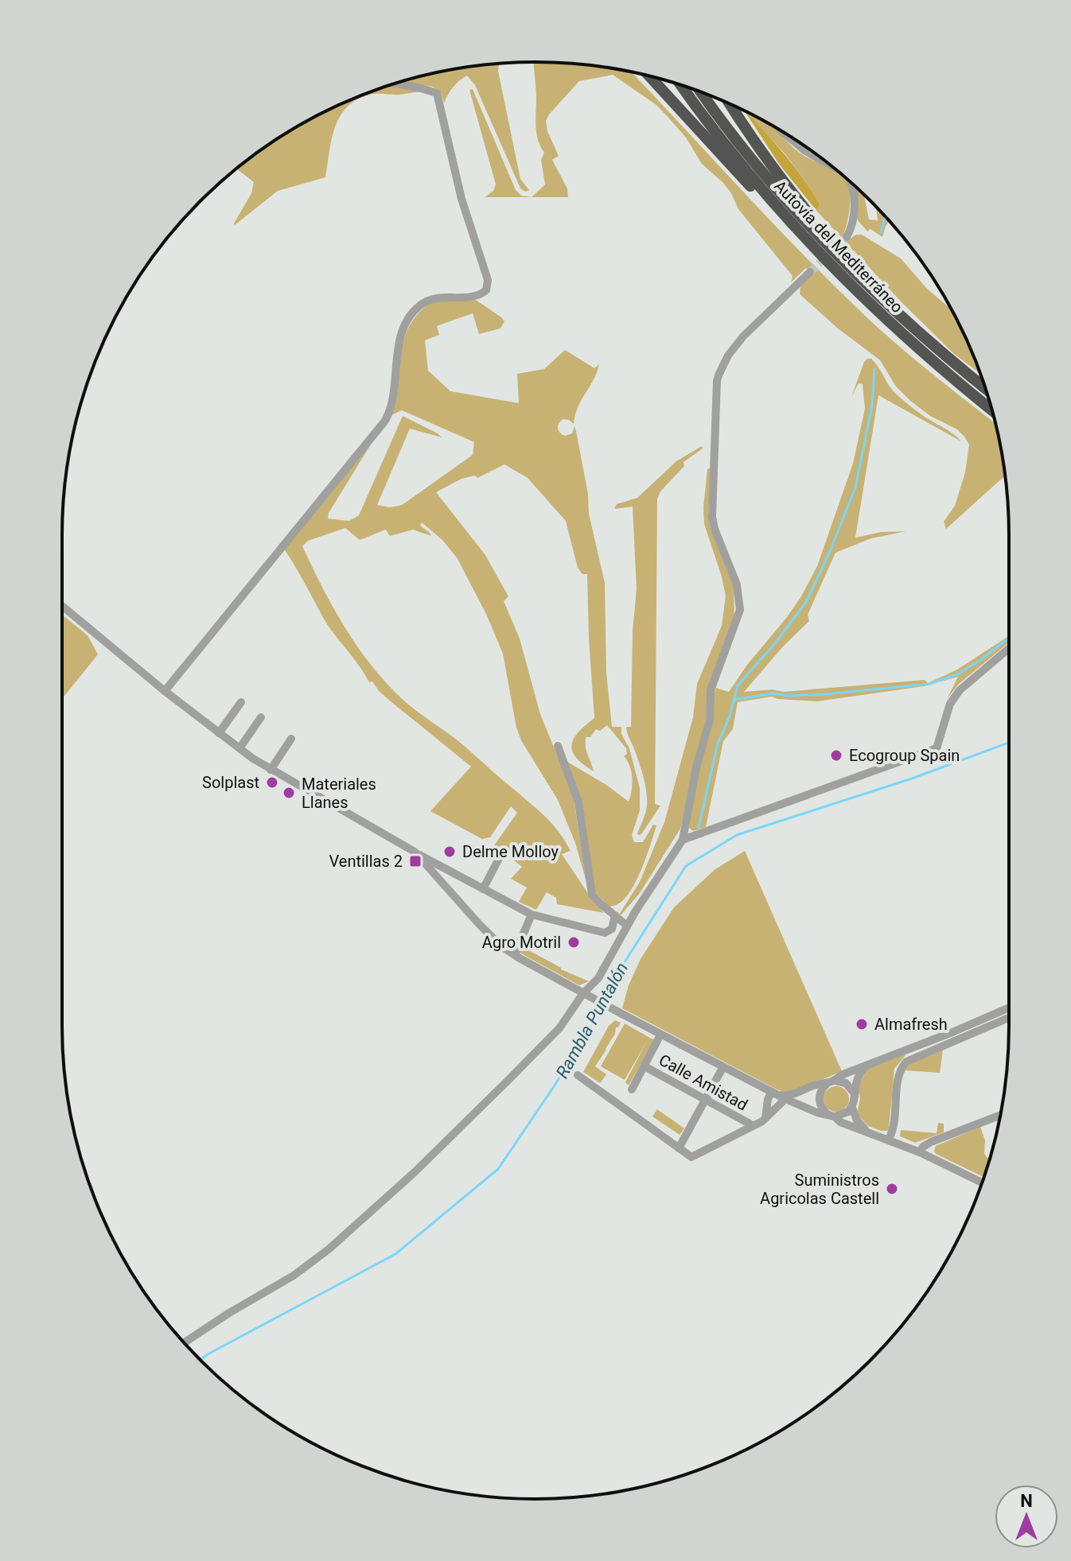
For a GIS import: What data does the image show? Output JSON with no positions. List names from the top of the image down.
{
  "streets": {
    "highway": ["Autovía del Mediterráneo"],
    "street": ["Calle Amistad"]
  },
  "water": ["Rambla Puntalón"],
  "places": {
    "other": [
      "Ecogroup Spain",
      "Solplast",
      "Materiales Llanes",
      "Delme Molloy",
      "Agro Motril",
      "Almafresh",
      "Suministros Agricolas Castell"
    ],
    "transit": ["Ventillas 2"]
  },
  "north": "top"
}
